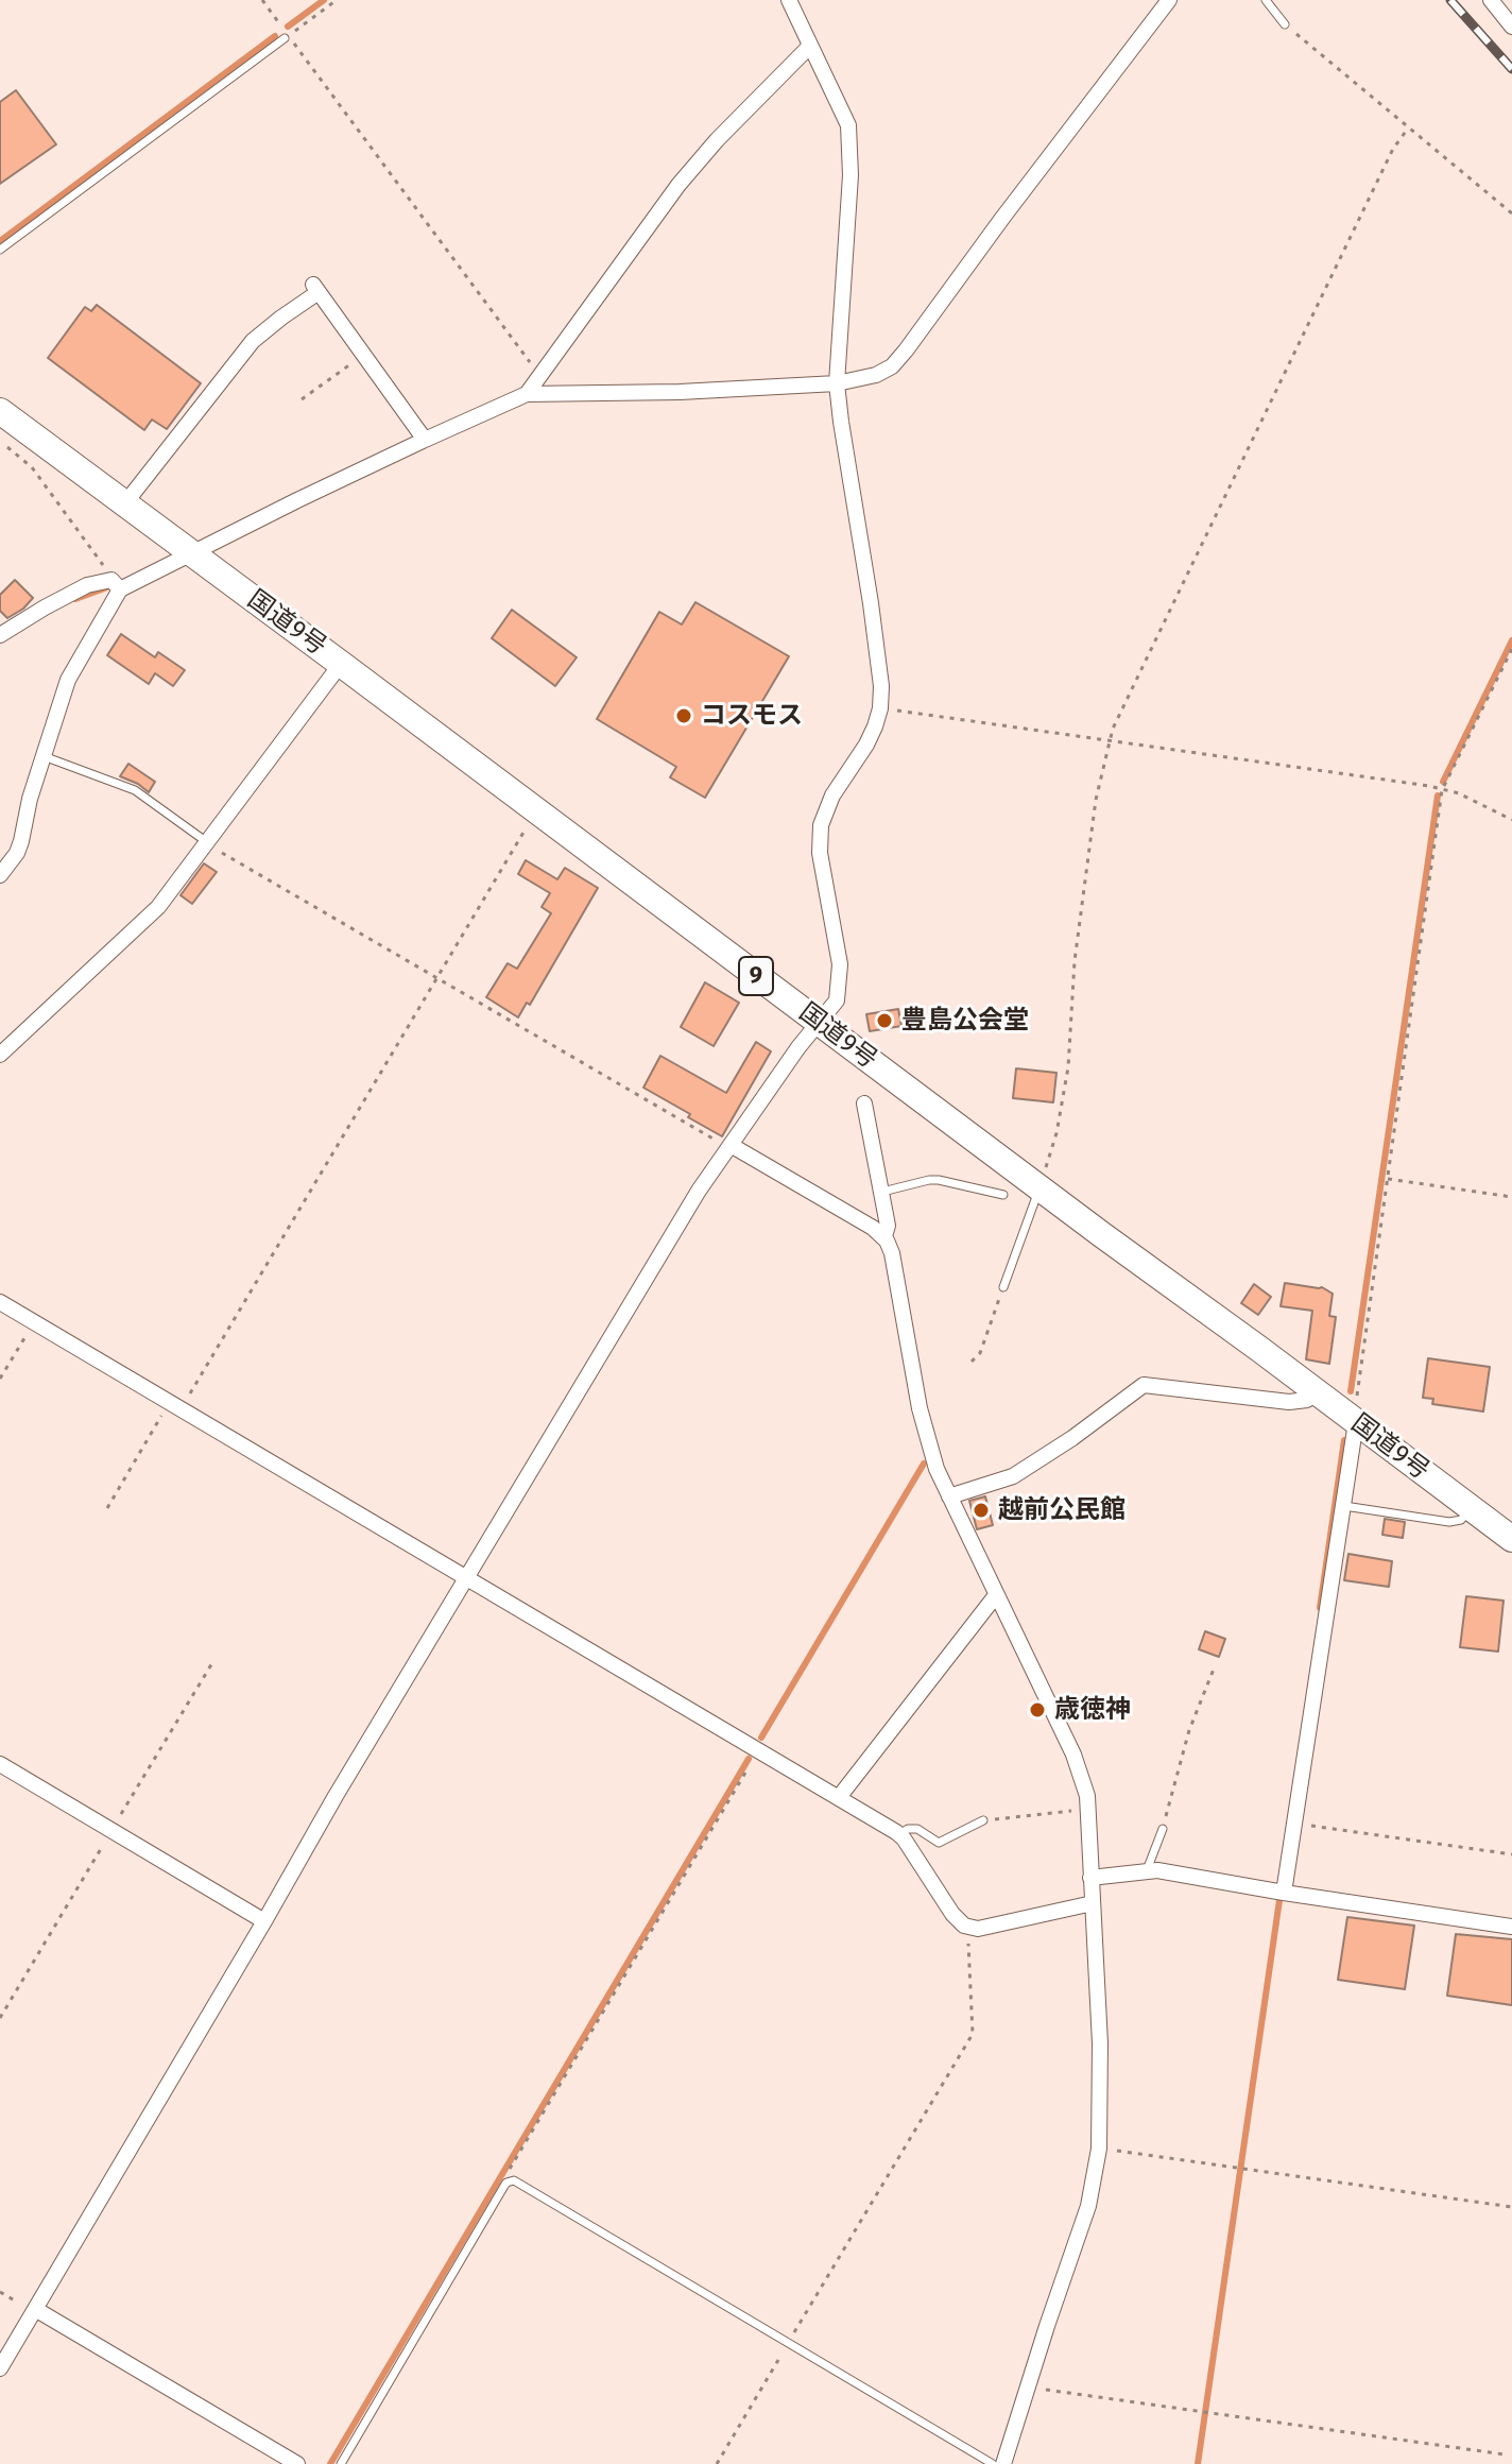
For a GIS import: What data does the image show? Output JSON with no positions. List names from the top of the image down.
{
  "streets": {
    "highway": ["国道9号", "9"]
  },
  "places": [
    "コスモス",
    "豊島公会堂",
    "越前公民館",
    "歳徳神"
  ]
}
